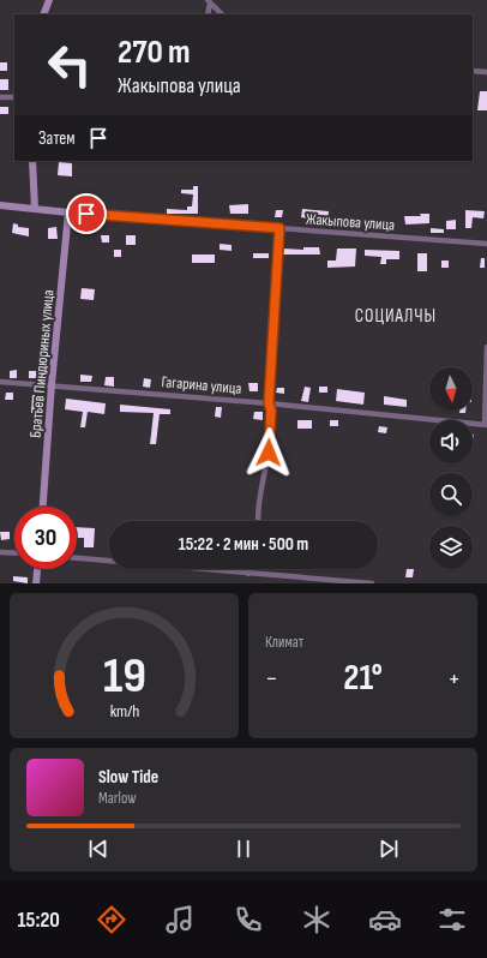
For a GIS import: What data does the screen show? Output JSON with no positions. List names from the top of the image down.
{
  "streets": {
    "street": ["Жакыпова улица", "Братьев Пиндюриных улица", "Гагарина улица"]
  },
  "crossings": [
    ["Жакыпова улица", "Братьев Пиндюриных улица"],
    ["Братьев Пиндюриных улица", "Гагарина улица"]
  ],
  "districts": ["СОЦИАЛЧЫ"],
  "north": "bottom",
  "page": {
    "turn": ["270 m", "Жакыпова улица"],
    "then": "Затем",
    "limit": "30",
    "trip": "15:22 · 2 мин · 500 m",
    "tile": "Климат",
    "heat": ["−", "21°", "+"],
    "song": ["Slow Tide", "Marlow"],
    "tabs": "15:20",
    "gauge": ["19", "km/h"]
  }
}
